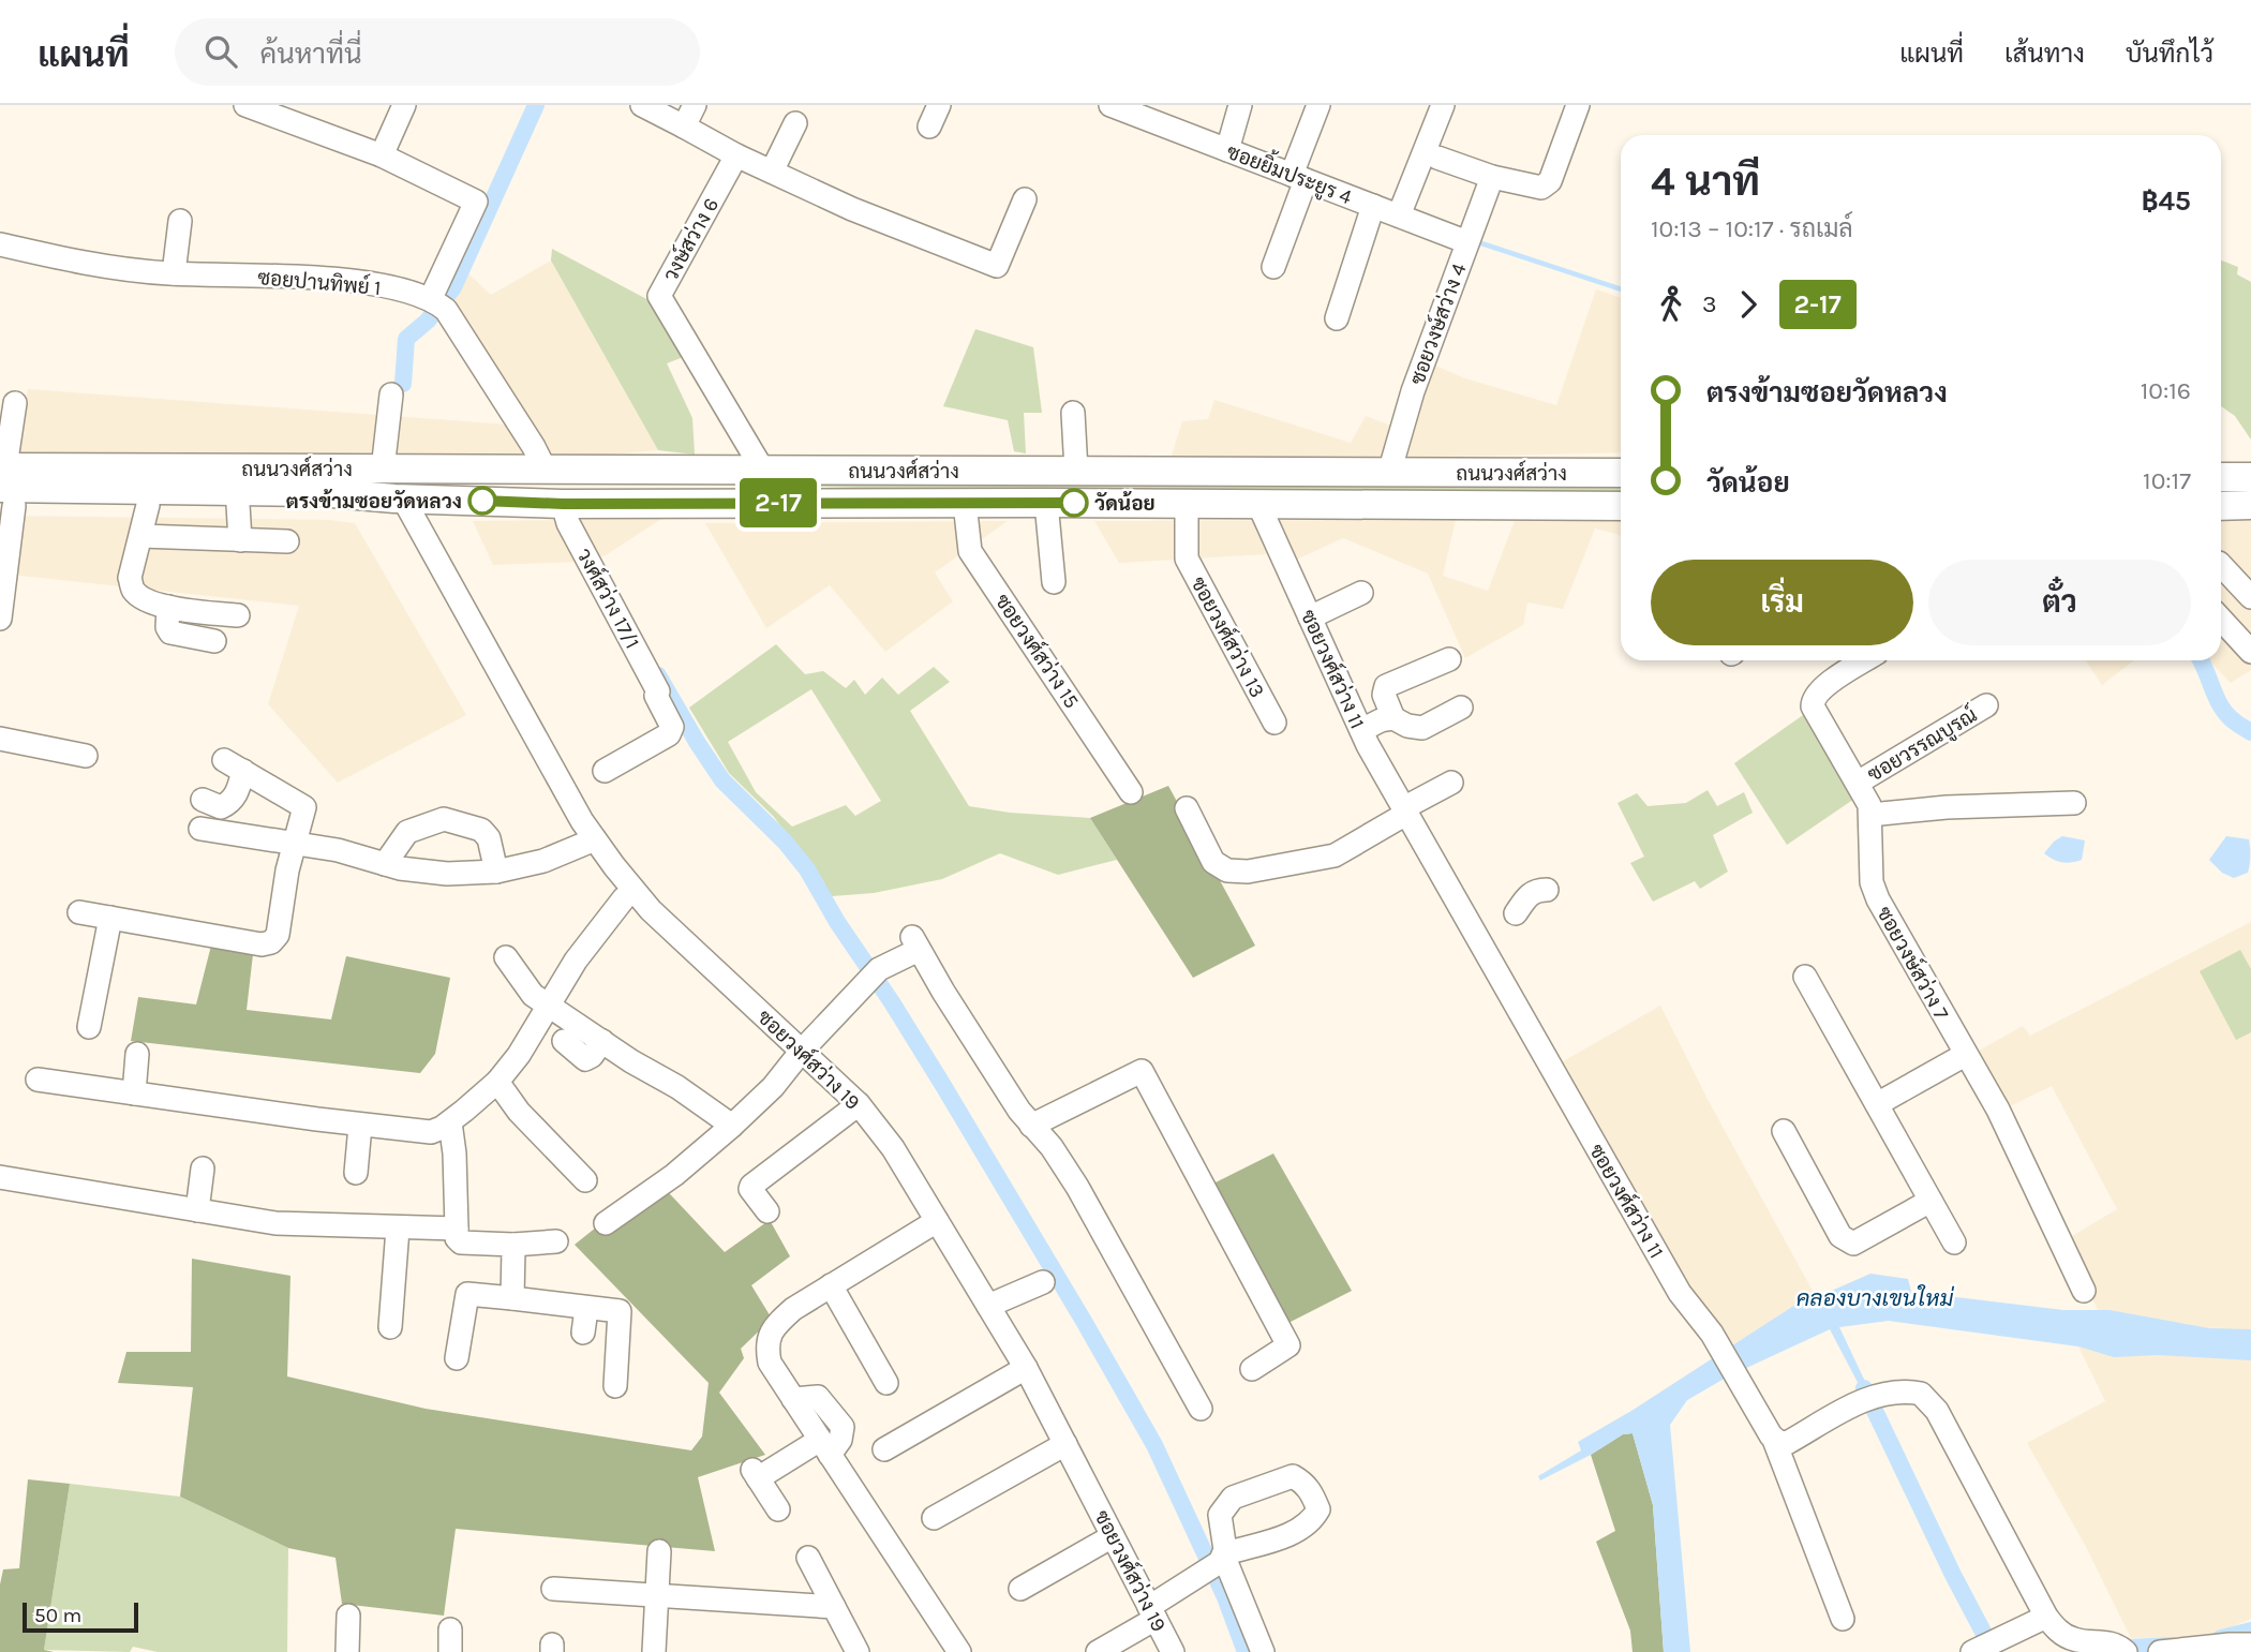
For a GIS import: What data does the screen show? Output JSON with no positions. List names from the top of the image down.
{
  "streets": {
    "main road": ["ถนนวงศ์สว่าง"],
    "street": [
      "ซอยยิ้มประยูร 4",
      "วงษ์สว่าง 6",
      "ซอยปานทิพย์ 1",
      "ซอยวงษ์สว่าง 4",
      "วงศ์สว่าง 17/1",
      "ซอยวงศ์สว่าง 13",
      "ซอยวงศ์สว่าง 15",
      "ซอยวงศ์สว่าง 11",
      "ซอยวรรณบูรณ์",
      "ซอยวงษ์สว่าง 7",
      "ซอยวงศ์สว่าง 19"
    ]
  },
  "crossings": [
    ["ซอยยิ้มประยูร 4", "ซอยวงษ์สว่าง 4"],
    ["วงษ์สว่าง 6", "ถนนวงศ์สว่าง"],
    ["ซอยวงษ์สว่าง 4", "ถนนวงศ์สว่าง"],
    ["ถนนวงศ์สว่าง", "วงศ์สว่าง 17/1"],
    ["ถนนวงศ์สว่าง", "ซอยวงศ์สว่าง 13"],
    ["ถนนวงศ์สว่าง", "ซอยวงศ์สว่าง 15"],
    ["ถนนวงศ์สว่าง", "ซอยวงศ์สว่าง 11"],
    ["ถนนวงศ์สว่าง", "ซอยวงศ์สว่าง 19"],
    ["ซอยวรรณบูรณ์", "ซอยวงษ์สว่าง 7"]
  ],
  "water": ["คลองบางเขนใหม่"],
  "places": ["ตรงข้ามซอยวัดหลวง", "วัดน้อย"],
  "lines": ["bus line 2-17"],
  "scale_bar": "50 m",
  "page": {
    "header": "แผนที่",
    "search": "ค้นหาที่นี่",
    "nav": ["แผนที่", "เส้นทาง", "บันทึกไว้"],
    "on_map": "2-17",
    "heading": ["4 นาที", "10:13 – 10:17 · รถเมล์", "฿45"],
    "legs": ["3", "2-17"],
    "list": [
      {
        "name": "ตรงข้ามซอยวัดหลวง",
        "value": "10:16"
      },
      {
        "name": "วัดน้อย",
        "value": "10:17"
      }
    ],
    "buttons": ["เริ่ม", "ตั๋ว"],
    "scale": "50 m"
  }
}
